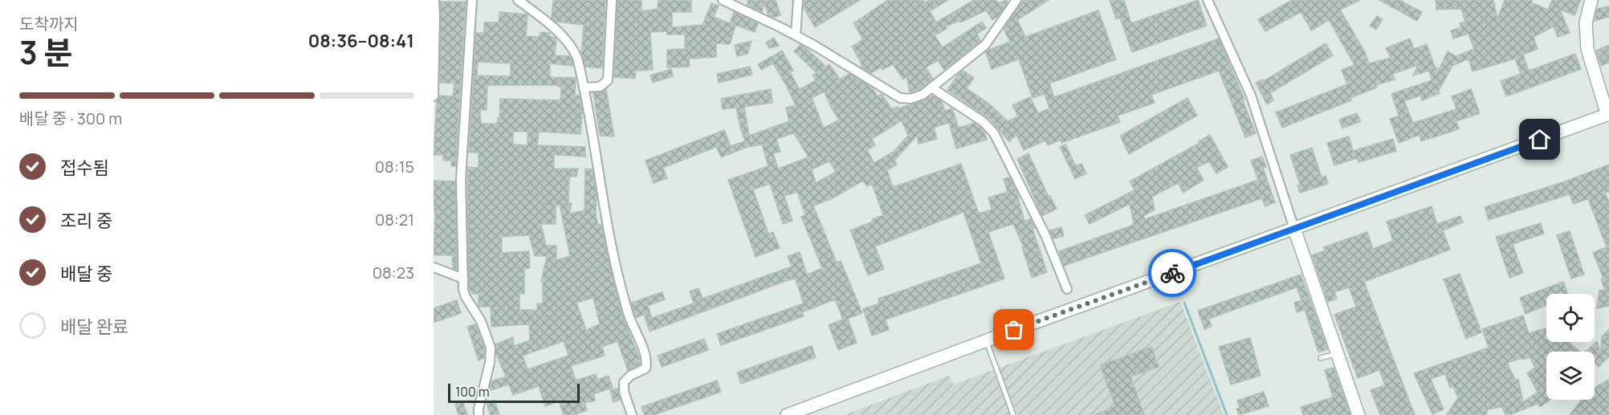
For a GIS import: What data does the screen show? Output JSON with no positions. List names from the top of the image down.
{
  "scale_bar": "100 m",
  "page": {
    "heading": ["3 분", "도착까지", "08:36–08:41"],
    "bar": "배달 중 · 300 m",
    "list": [
      ["접수됨", "08:15"],
      ["조리 중", "08:21"],
      ["배달 중", "08:23"],
      "배달 완료"
    ],
    "scale": "100 m"
  }
}
